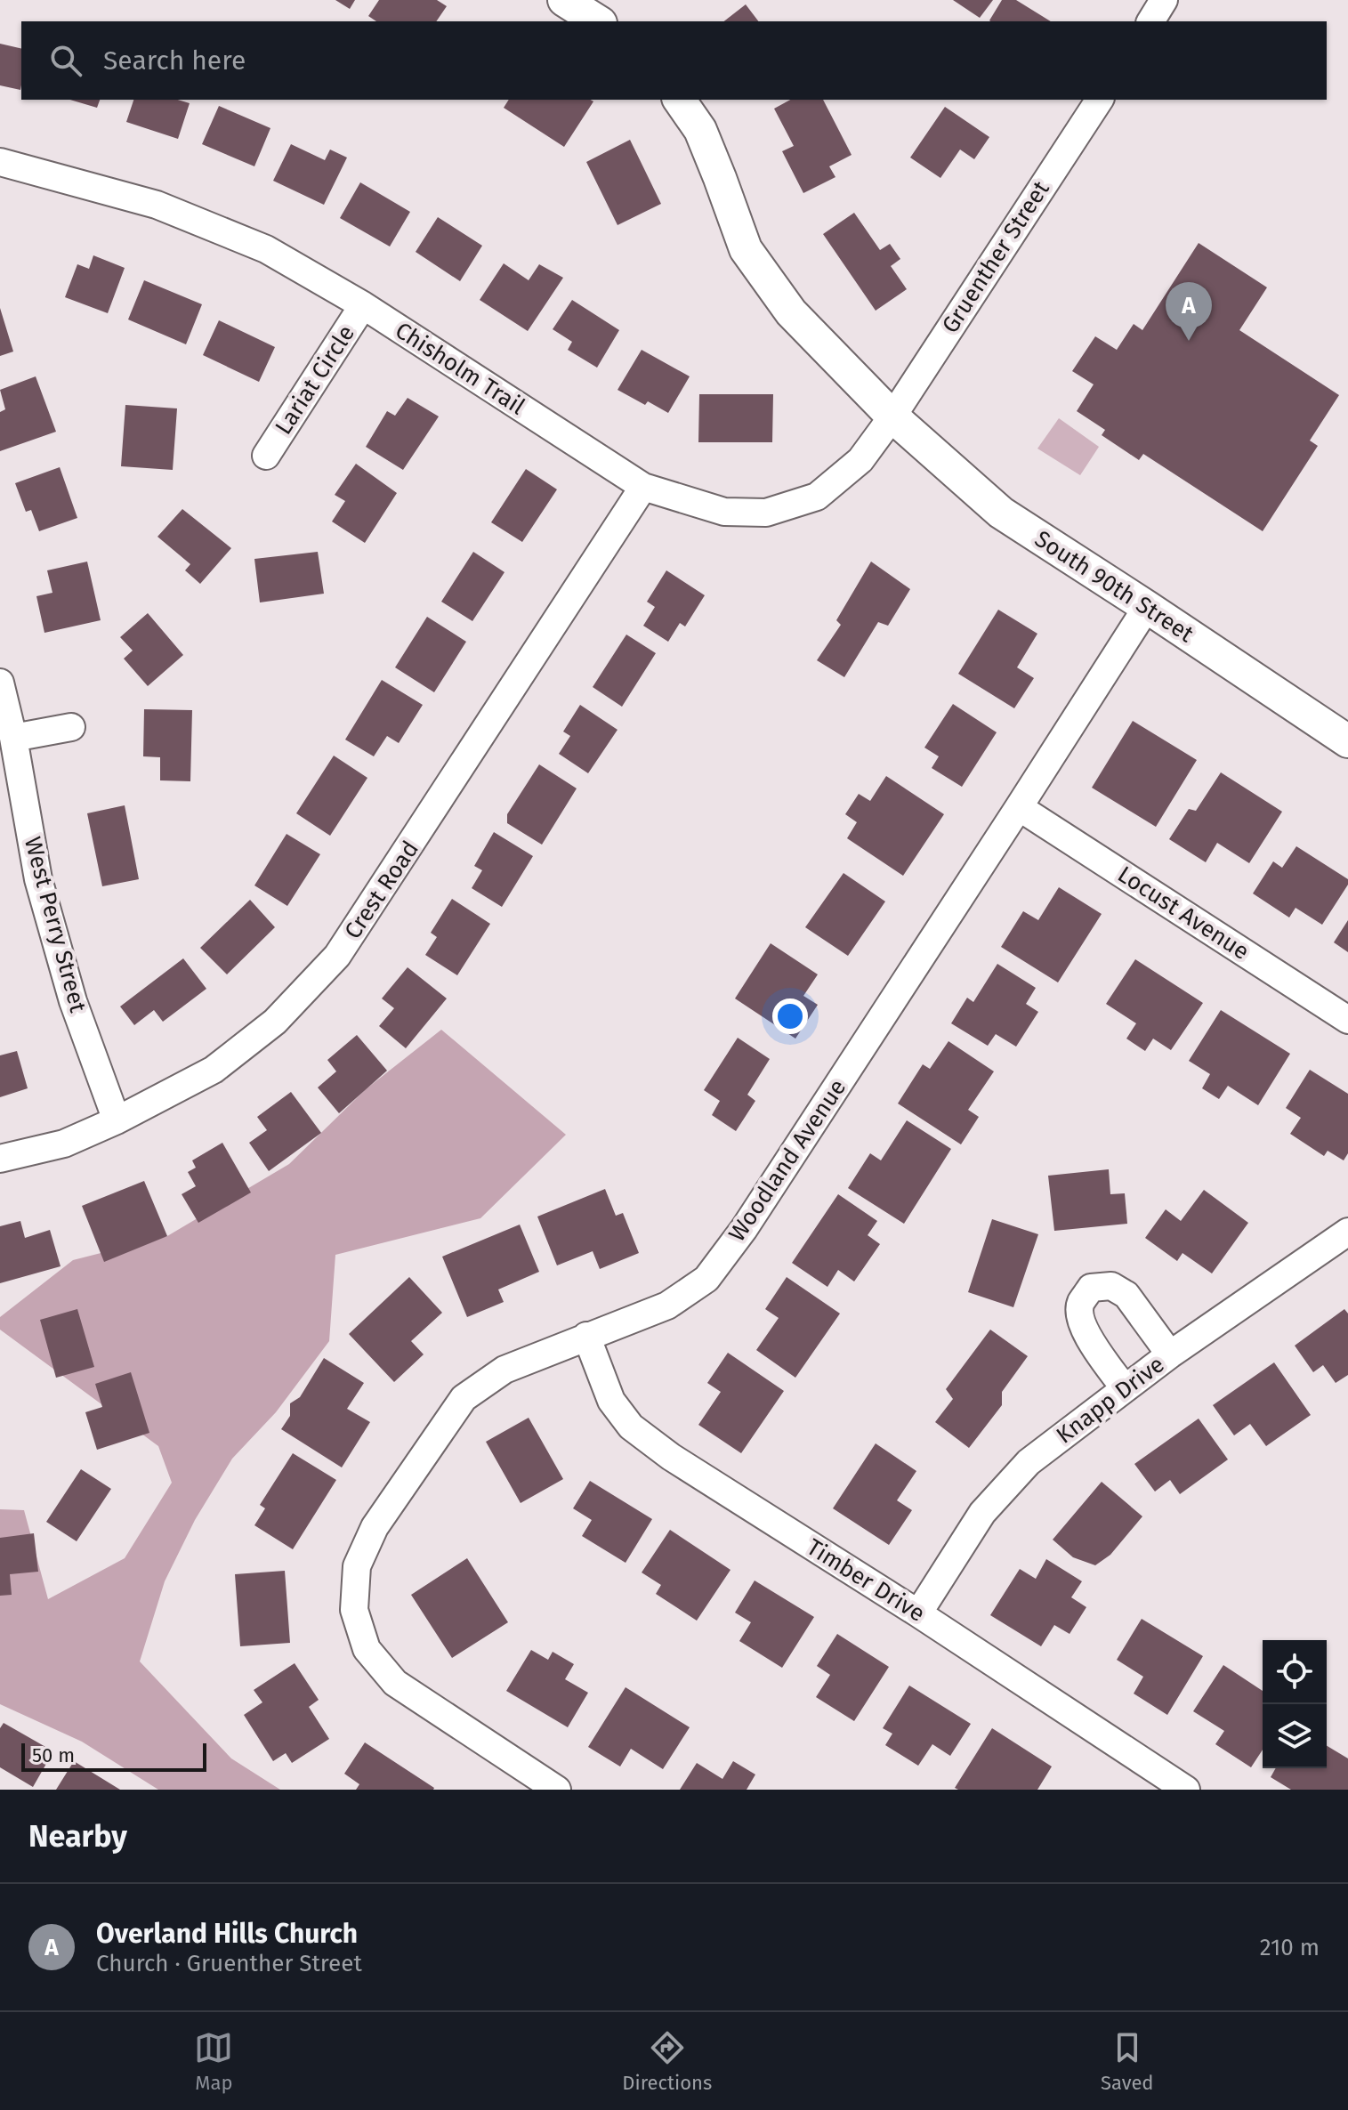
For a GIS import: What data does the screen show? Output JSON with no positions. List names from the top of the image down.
{
  "streets": {
    "street": [
      "Gruenther Street",
      "Chisholm Trail",
      "Lariat Circle",
      "South 90th Street",
      "Crest Road",
      "Locust Avenue",
      "West Perry Street",
      "Woodland Avenue",
      "Knapp Drive",
      "Timber Drive"
    ]
  },
  "crossings": [
    ["Gruenther Street", "Chisholm Trail"],
    ["Gruenther Street", "South 90th Street"],
    ["Chisholm Trail", "Lariat Circle"],
    ["Chisholm Trail", "South 90th Street"],
    ["Chisholm Trail", "Crest Road"],
    ["South 90th Street", "Woodland Avenue"],
    ["Crest Road", "West Perry Street"],
    ["Locust Avenue", "Woodland Avenue"],
    ["Woodland Avenue", "Timber Drive"],
    ["Knapp Drive", "Timber Drive"]
  ],
  "scale_bar": "50 m",
  "page": {
    "search": "Search here",
    "pins": "A",
    "scale": "50 m",
    "heading": "Nearby",
    "list": [
      {
        "mark": "A",
        "name": "Overland Hills Church",
        "note": "Church · Gruenther Street",
        "value": "210 m"
      }
    ],
    "nav": ["Map", "Directions", "Saved"]
  }
}
